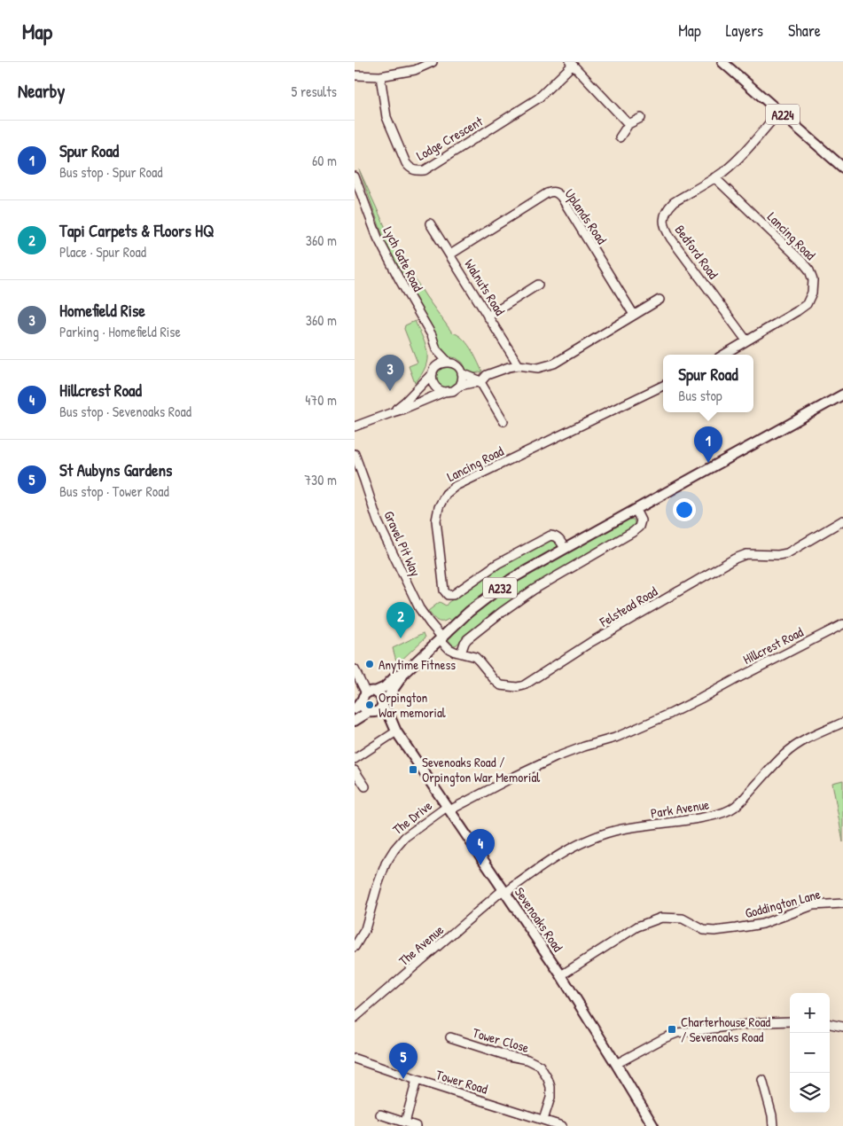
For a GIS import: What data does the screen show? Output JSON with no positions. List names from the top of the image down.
{
  "streets": {
    "main road": ["A224", "A232", "Sevenoaks Road"],
    "street": [
      "Lodge Crescent",
      "Uplands Road",
      "Lancing Road",
      "Bedford Road",
      "Lych Gate Road",
      "Walnuts Road",
      "Gravel Pit Way",
      "Felstead Road",
      "Hillcrest Road",
      "Park Avenue",
      "The Drive",
      "Goddington Lane",
      "The Avenue",
      "Tower Close",
      "Tower Road"
    ]
  },
  "crossings": [
    ["A224", "Bedford Road"],
    ["Uplands Road", "Walnuts Road"],
    ["Lancing Road", "Bedford Road"],
    ["Lancing Road", "A232"],
    ["Gravel Pit Way", "A232"],
    ["Gravel Pit Way", "Felstead Road"],
    ["A232", "Felstead Road"],
    ["Hillcrest Road", "The Drive"],
    ["Hillcrest Road", "Sevenoaks Road"],
    ["Park Avenue", "Sevenoaks Road"],
    ["Park Avenue", "The Avenue"],
    ["The Drive", "Sevenoaks Road"],
    ["Goddington Lane", "Sevenoaks Road"],
    ["Sevenoaks Road", "The Avenue"],
    ["Tower Close", "Tower Road"]
  ],
  "places": {
    "other": ["Anytime Fitness", "Orpington War memorial"],
    "transit": ["Sevenoaks Road / Orpington War Memorial", "Charterhouse Road / Sevenoaks Road"]
  },
  "page": {
    "header": "Map",
    "nav": ["Map", "Layers", "Share"],
    "heading": ["Nearby", "5 results"],
    "list": [
      {
        "mark": "1",
        "name": "Spur Road",
        "note": "Bus stop · Spur Road",
        "value": "60 m"
      },
      {
        "mark": "2",
        "name": "Tapi Carpets & Floors HQ",
        "note": "Place · Spur Road",
        "value": "360 m"
      },
      {
        "mark": "3",
        "name": "Homefield Rise",
        "note": "Parking · Homefield Rise",
        "value": "360 m"
      },
      {
        "mark": "4",
        "name": "Hillcrest Road",
        "note": "Bus stop · Sevenoaks Road",
        "value": "470 m"
      },
      {
        "mark": "5",
        "name": "St Aubyns Gardens",
        "note": "Bus stop · Tower Road",
        "value": "730 m"
      }
    ],
    "popup": ["Spur Road", "Bus stop"],
    "pins": [
      "3",
      "1",
      "2",
      "4",
      "5"
    ],
    "map_buttons": ["+", "−"]
  }
}
